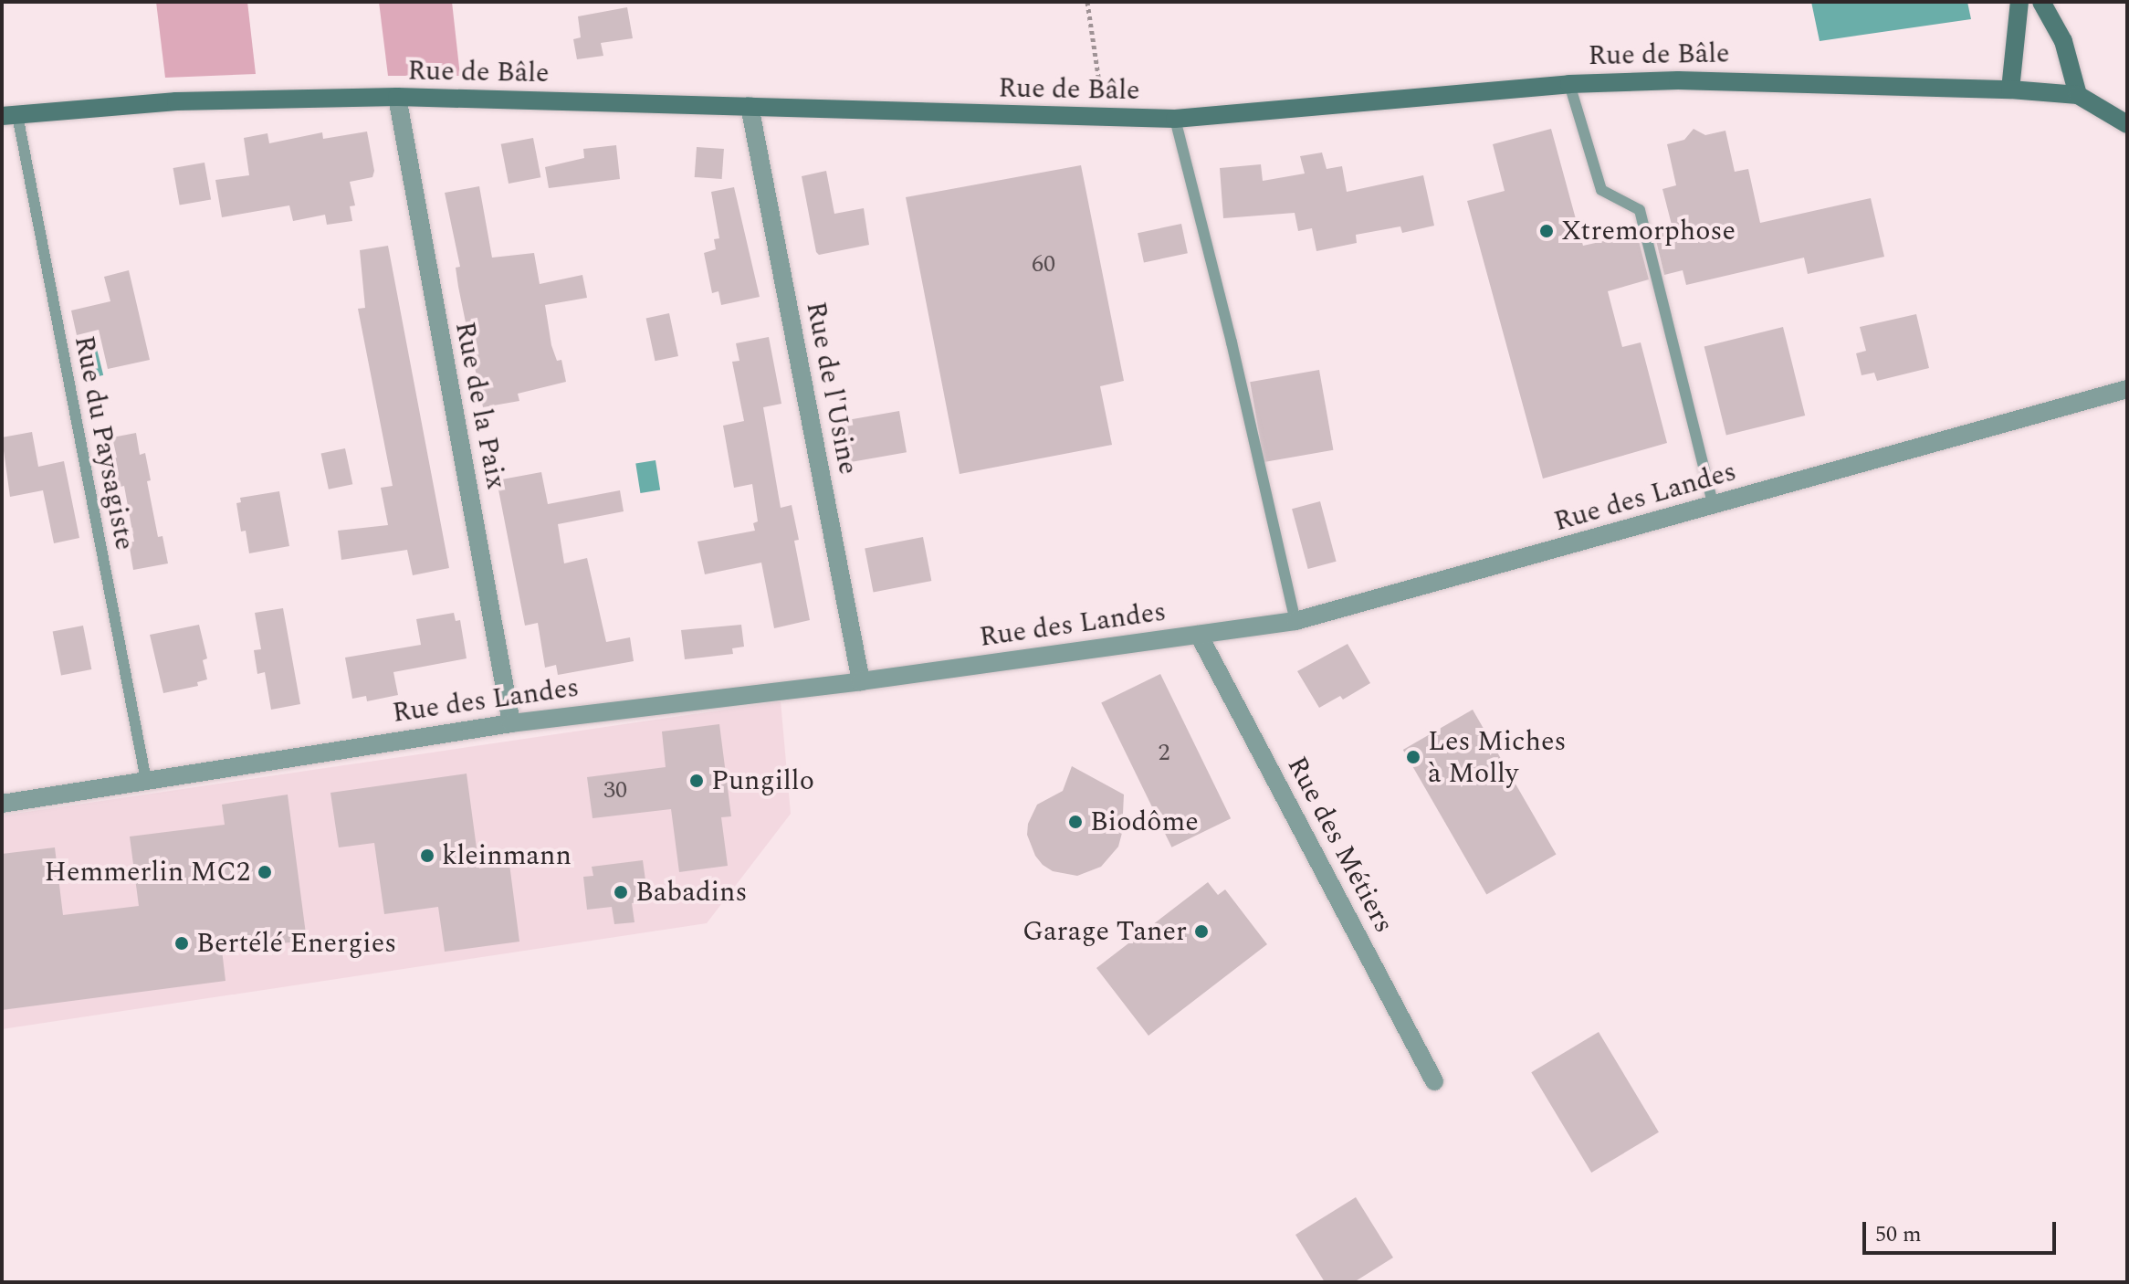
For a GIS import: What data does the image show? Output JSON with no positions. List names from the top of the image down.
{
  "streets": {
    "street": [
      "Rue de Bâle",
      "Rue de l'Usine",
      "Rue de la Paix",
      "Rue des Landes",
      "Rue des Métiers"
    ],
    "lane": ["Rue du Paysagiste"]
  },
  "crossings": [
    ["Rue de Bâle", "Rue de l'Usine"],
    ["Rue de Bâle", "Rue de la Paix"],
    ["Rue de Bâle", "Rue du Paysagiste"],
    ["Rue de l'Usine", "Rue des Landes"],
    ["Rue de la Paix", "Rue des Landes"],
    ["Rue du Paysagiste", "Rue des Landes"],
    ["Rue des Landes", "Rue des Métiers"]
  ],
  "places": [
    "Xtremorphose",
    "Les Miches à Molly",
    "Pungillo",
    "Biodôme",
    "kleinmann",
    "Hemmerlin MC2",
    "Babadins",
    "Garage Taner",
    "Bertélé Energies"
  ],
  "house_numbers": ["60", "2", "30"],
  "scale_bar": "50 m"
}
